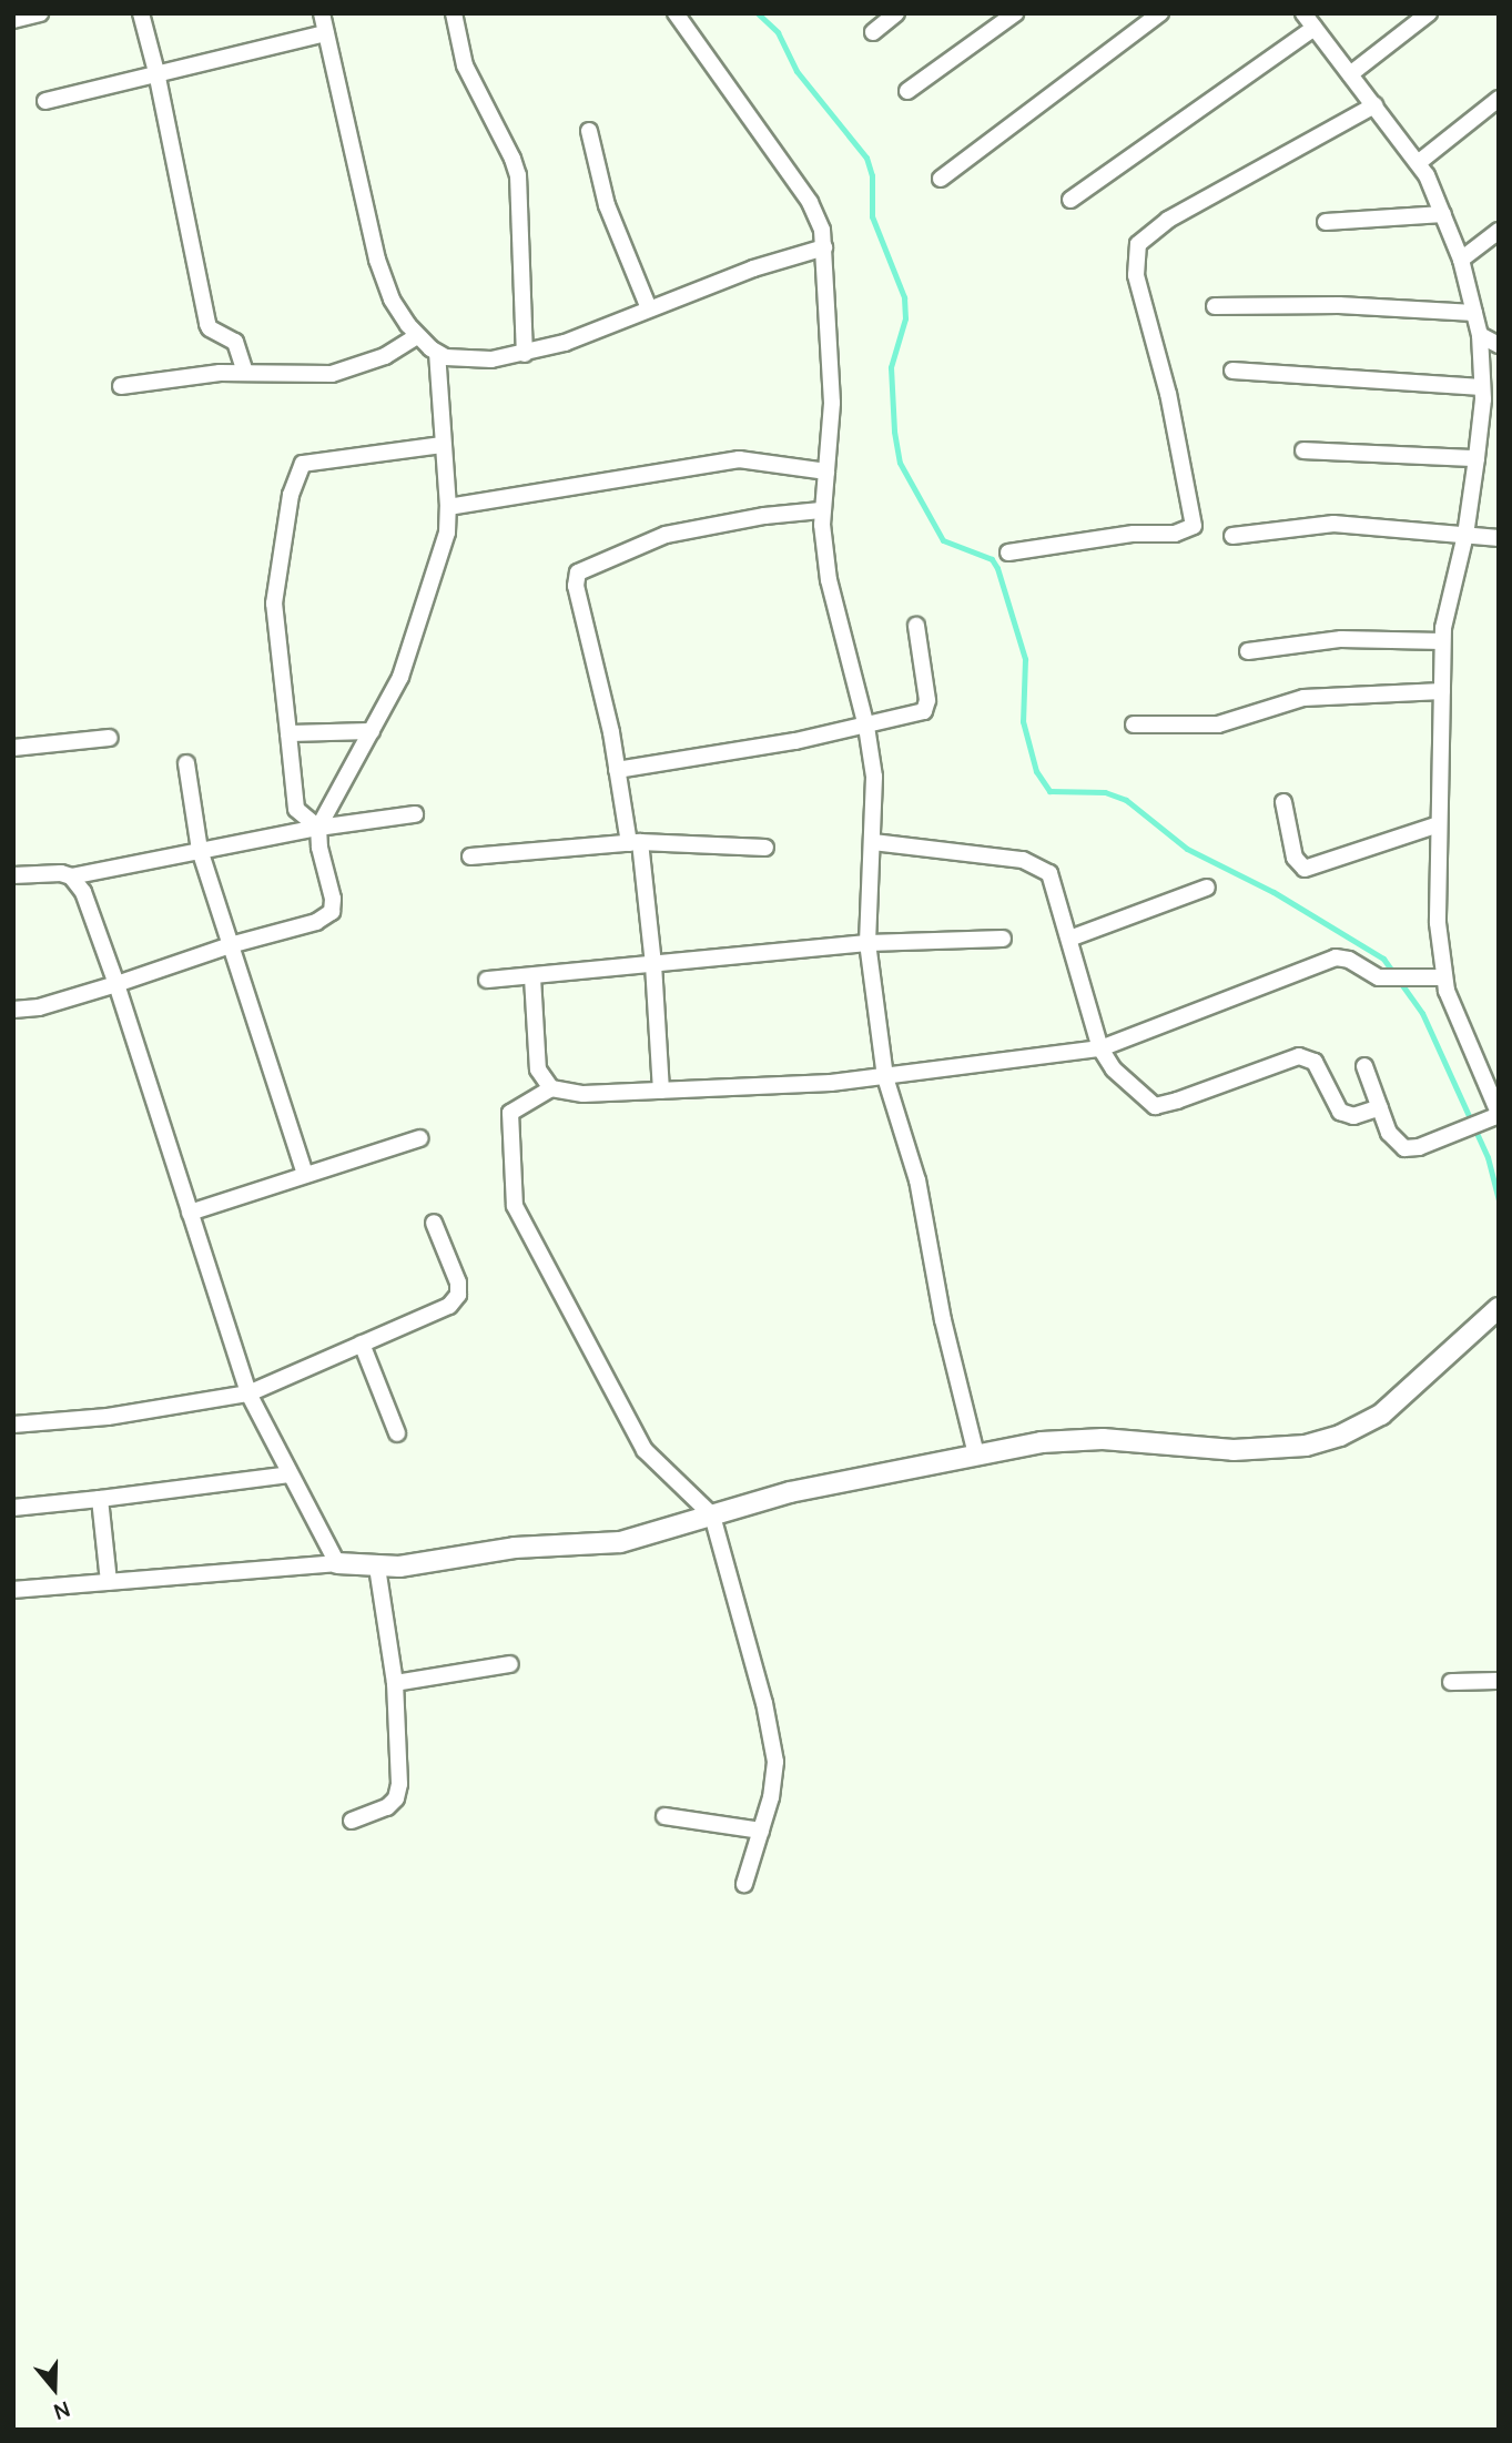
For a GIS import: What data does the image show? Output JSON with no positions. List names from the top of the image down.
{
  "north": "bottom"
}
